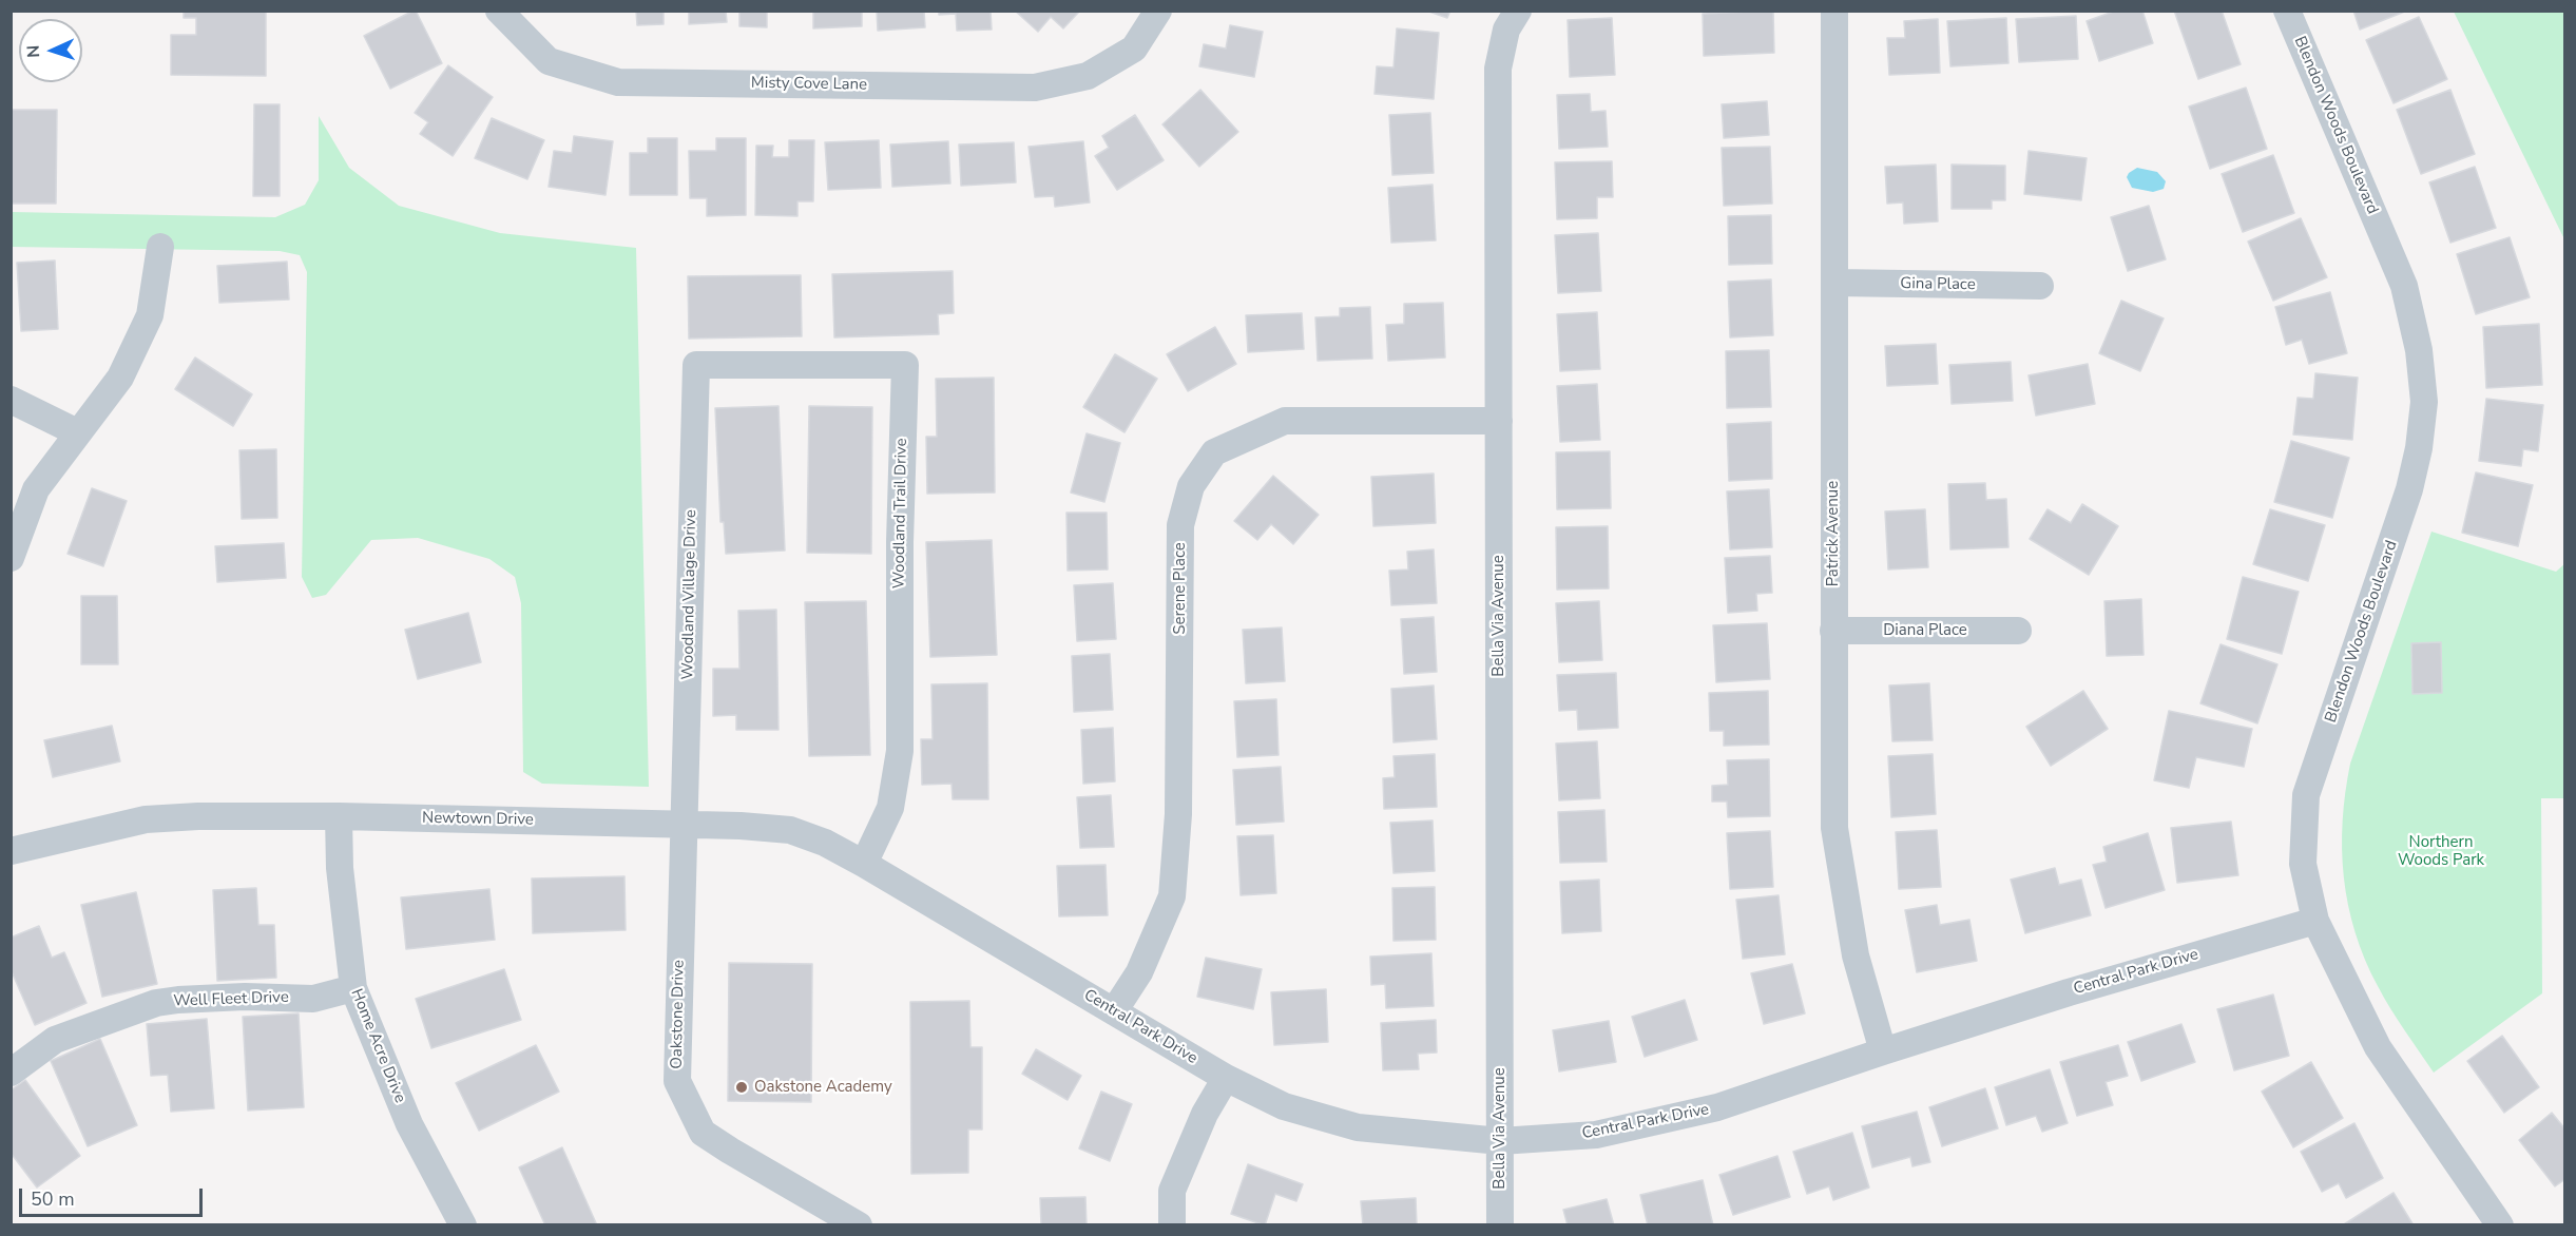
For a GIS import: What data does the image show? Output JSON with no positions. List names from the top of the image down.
{
  "streets": {
    "street": [
      "Misty Cove Lane",
      "Blendon Woods Boulevard",
      "Gina Place",
      "Woodland Trail Drive",
      "Patrick Avenue",
      "Serene Place",
      "Woodland Village Drive",
      "Bella Via Avenue",
      "Diana Place",
      "Newtown Drive",
      "Central Park Drive",
      "Well Fleet Drive",
      "Oakstone Drive",
      "Home Acre Drive"
    ]
  },
  "crossings": [
    ["Blendon Woods Boulevard", "Central Park Drive"],
    ["Gina Place", "Patrick Avenue"],
    ["Woodland Trail Drive", "Woodland Village Drive"],
    ["Woodland Trail Drive", "Newtown Drive"],
    ["Patrick Avenue", "Diana Place"],
    ["Patrick Avenue", "Central Park Drive"],
    ["Serene Place", "Bella Via Avenue"],
    ["Serene Place", "Central Park Drive"],
    ["Woodland Village Drive", "Newtown Drive"],
    ["Woodland Village Drive", "Oakstone Drive"],
    ["Bella Via Avenue", "Central Park Drive"],
    ["Newtown Drive", "Central Park Drive"],
    ["Newtown Drive", "Oakstone Drive"],
    ["Newtown Drive", "Home Acre Drive"],
    ["Well Fleet Drive", "Home Acre Drive"]
  ],
  "parks": ["Northern Woods Park"],
  "places": ["Oakstone Academy"],
  "scale_bar": "50 m",
  "north": "left"
}
